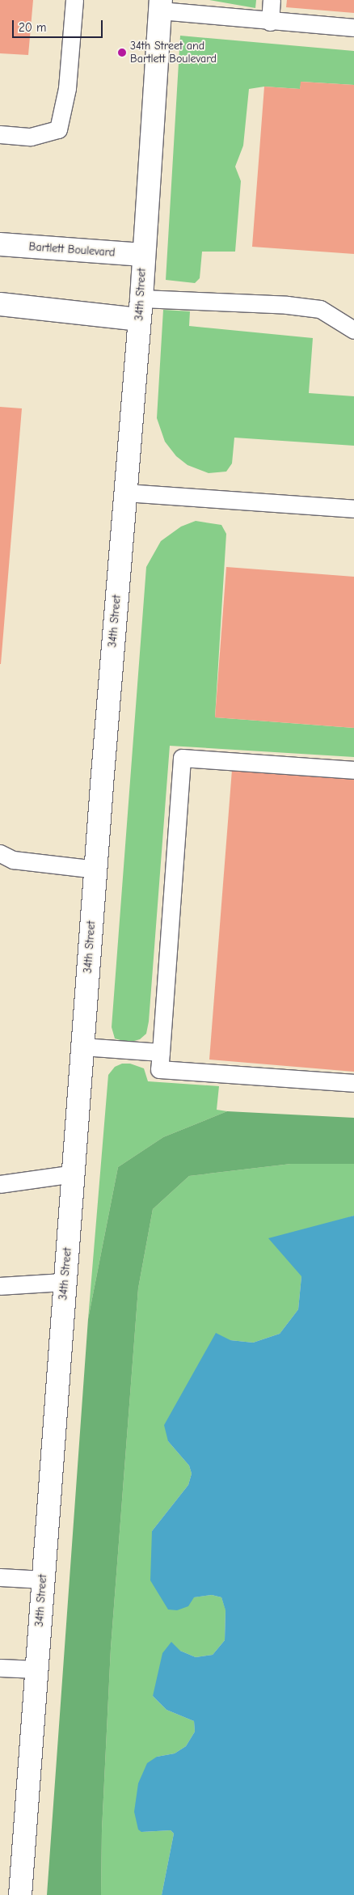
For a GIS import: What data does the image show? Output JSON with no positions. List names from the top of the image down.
{
  "streets": {
    "street": ["Bartlett Boulevard", "34th Street"]
  },
  "crossings": [
    ["Bartlett Boulevard", "34th Street"]
  ],
  "places": ["34th Street and Bartlett Boulevard"],
  "scale_bar": "20 m"
}
